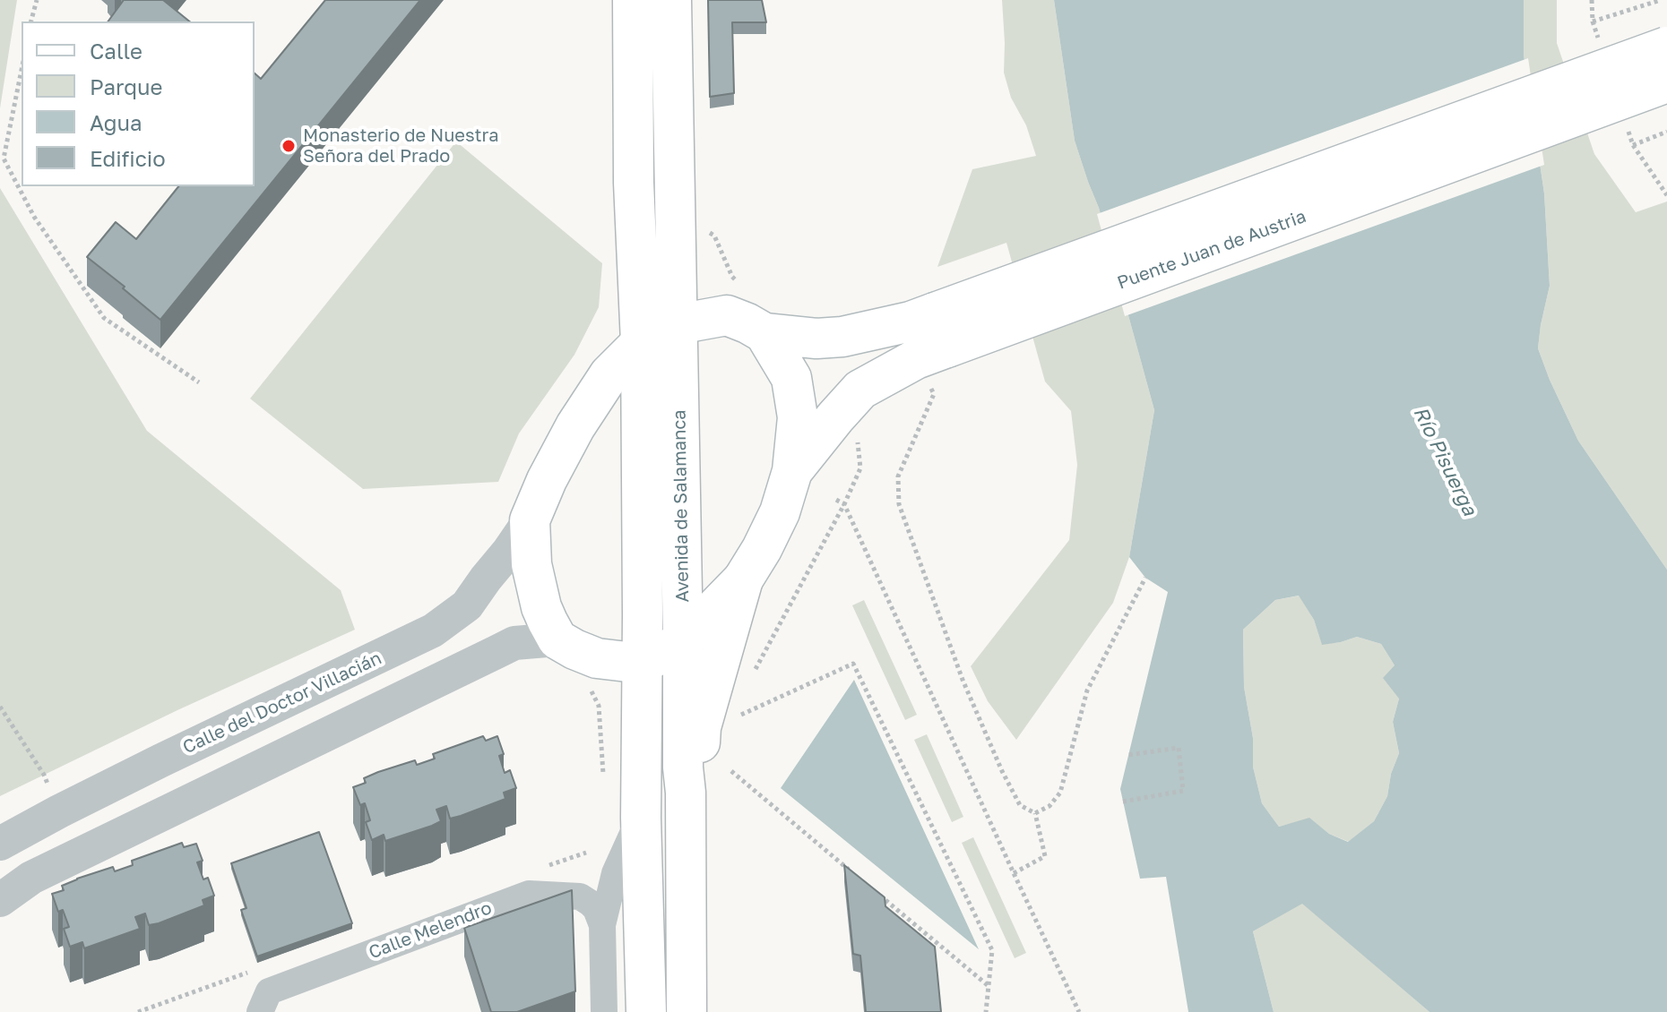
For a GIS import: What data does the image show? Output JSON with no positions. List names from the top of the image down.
{
  "streets": {
    "main road": ["Puente Juan de Austria", "Avenida de Salamanca"],
    "street": ["Calle del Doctor Villacián", "Calle Melendro"]
  },
  "water": ["Río Pisuerga"],
  "places": ["Monasterio de Nuestra Señora del Prado"],
  "legend": [
    "Calle",
    "Parque",
    "Agua",
    "Edificio"
  ]
}
